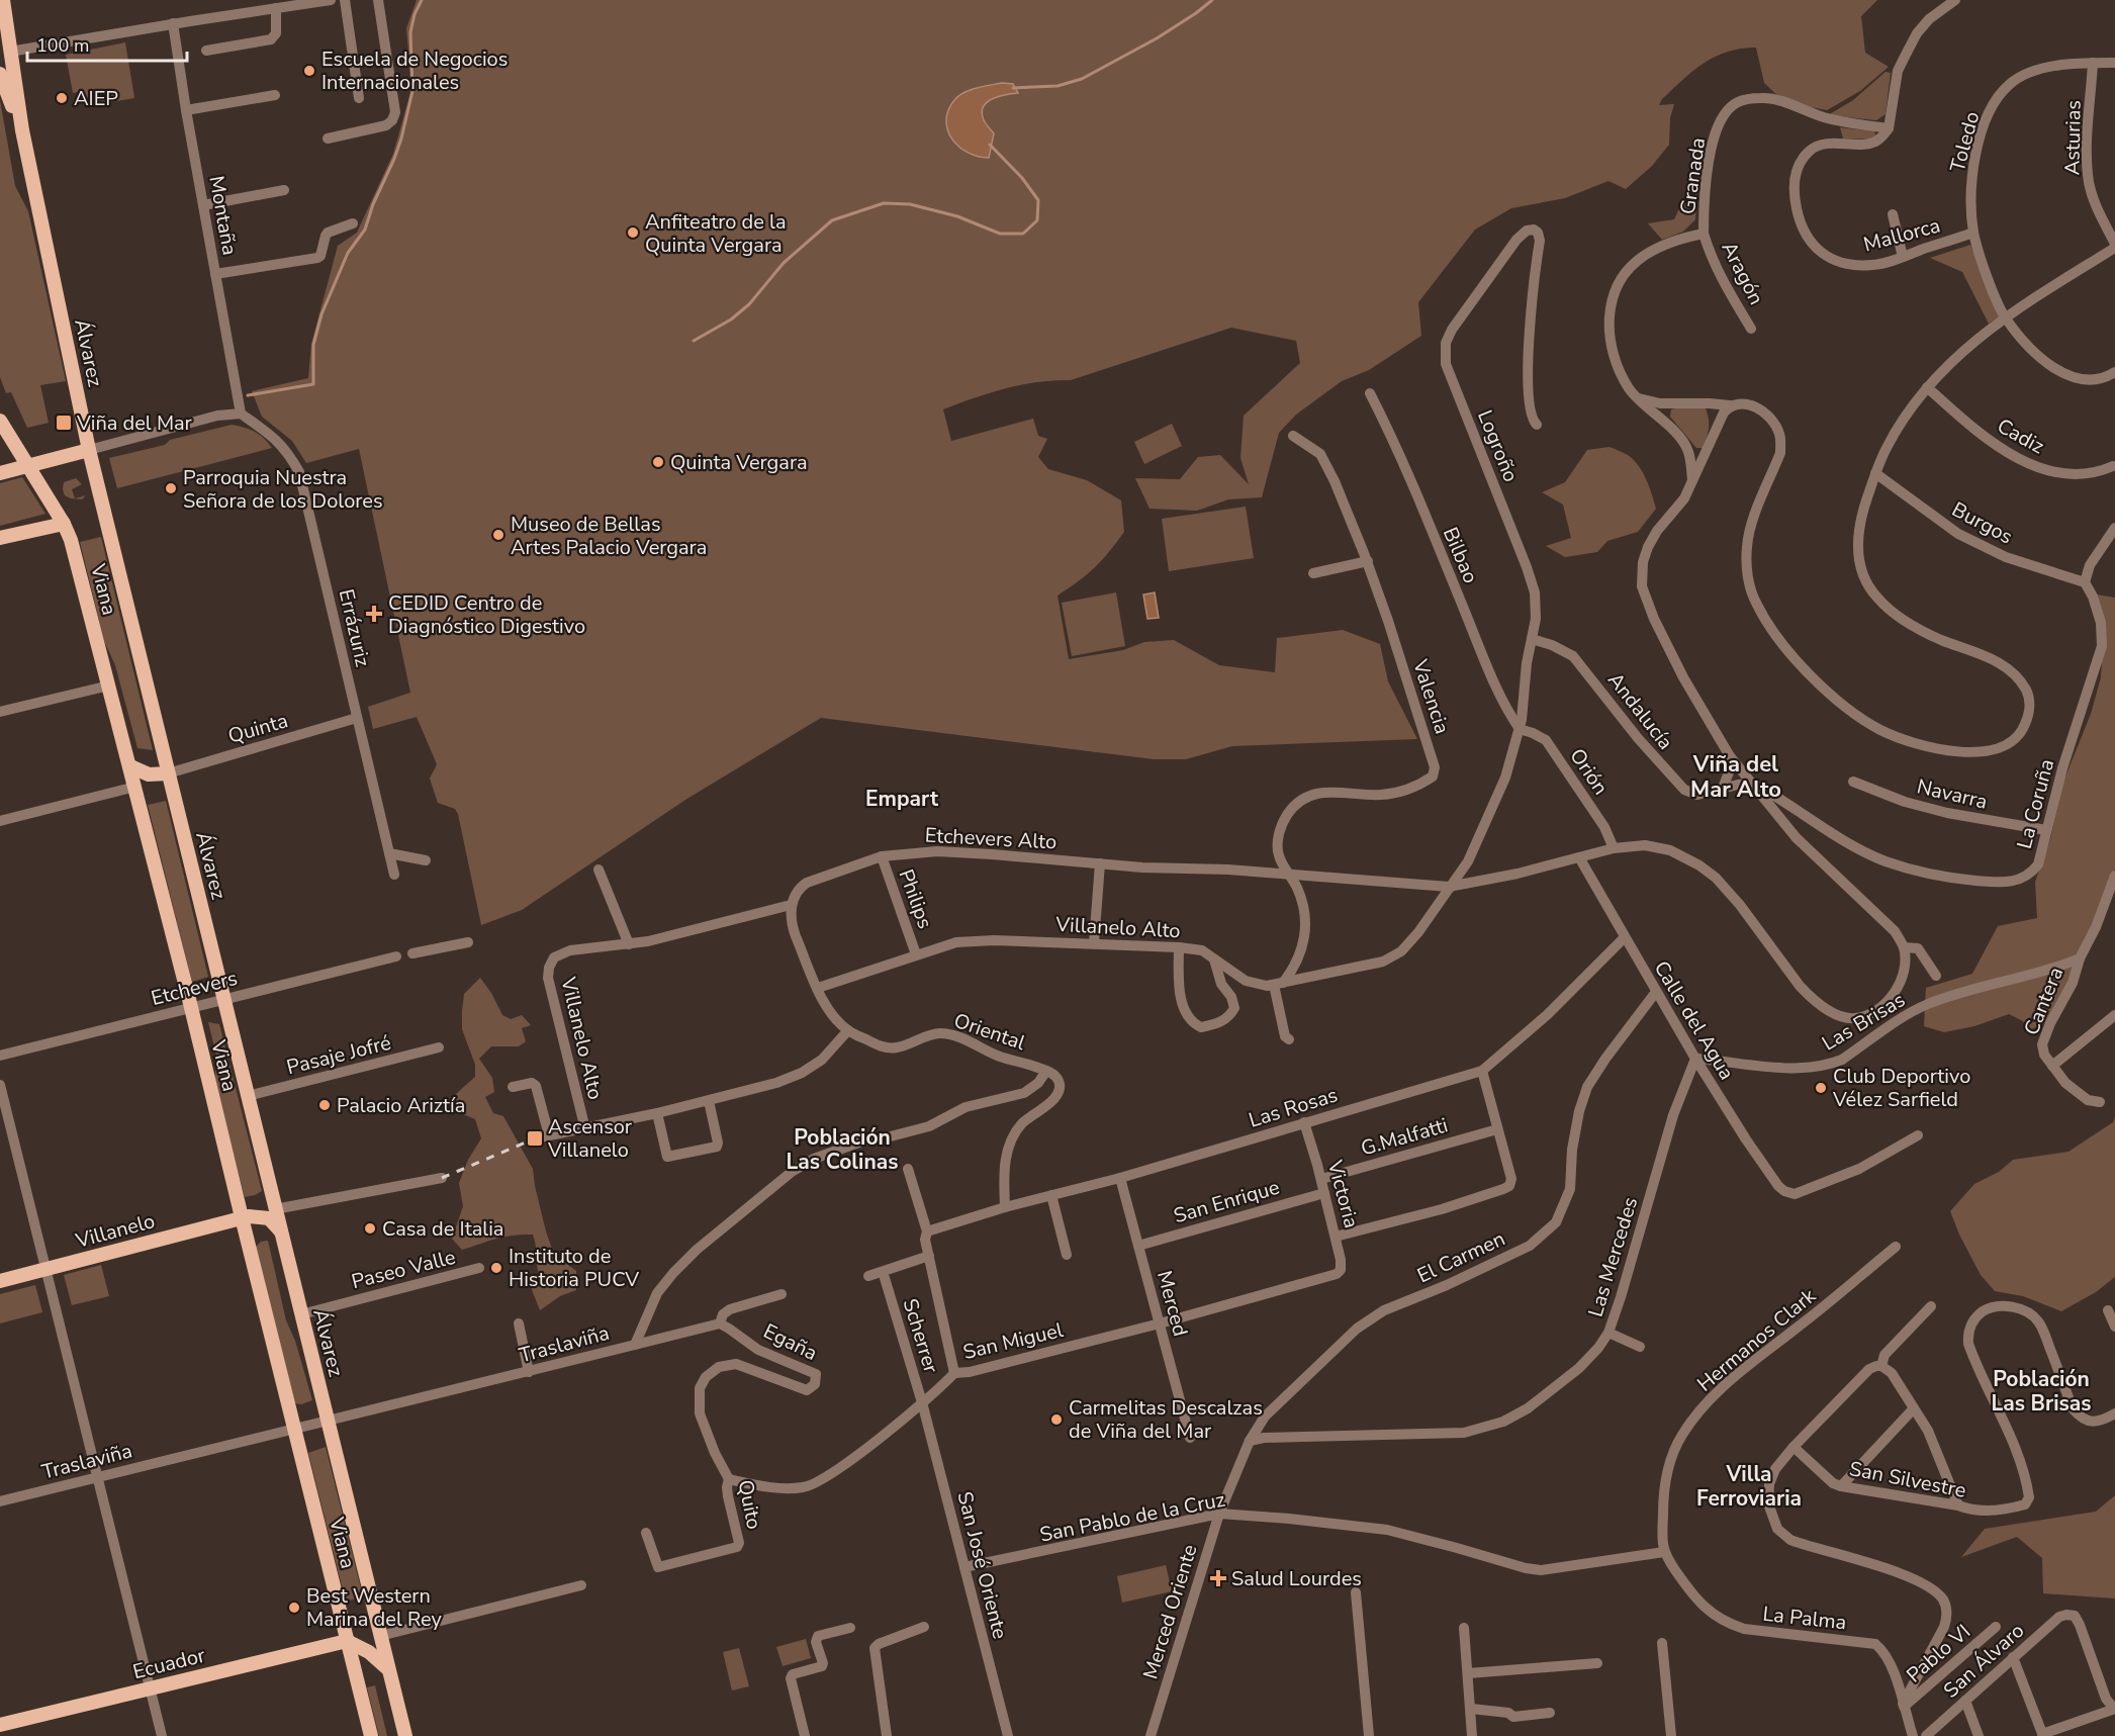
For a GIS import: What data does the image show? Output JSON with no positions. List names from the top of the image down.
{
  "streets": {
    "main road": [
      "Álvarez",
      "Viana",
      "Villanelo",
      "Ecuador"
    ],
    "street": [
      "Asturias",
      "Toledo",
      "Granada",
      "Montaña",
      "Mallorca",
      "Aragón",
      "Cadiz",
      "Logroño",
      "Burgos",
      "Bilbao",
      "Errázuriz",
      "Valencia",
      "Andalucía",
      "Quinta",
      "Orión",
      "Navarra",
      "La Coruña",
      "Etchevers Alto",
      "Philips",
      "Villanelo Alto",
      "Etchevers",
      "Cantera",
      "Calle del Agua",
      "Las Brisas",
      "Oriental",
      "Pasaje Jofré",
      "Las Rosas",
      "G.Malfatti",
      "Victoria",
      "San Enrique",
      "El Carmen",
      "Las Mercedes",
      "Paseo Valle",
      "Merced",
      "Scherrer",
      "Hermanos Clark",
      "San Miguel",
      "Egaña",
      "Traslaviña",
      "San Silvestre",
      "Quito",
      "San Pablo de la Cruz",
      "San José Oriente",
      "Merced Oriente",
      "La Palma",
      "Pablo VI",
      "San Álvaro"
    ]
  },
  "crossings": [
    ["Asturias", "Toledo"],
    ["Toledo", "Mallorca"],
    ["Granada", "Mallorca"],
    ["Granada", "Aragón"],
    ["Montaña", "Errázuriz"],
    ["Álvarez", "Quinta"],
    ["Álvarez", "Etchevers"],
    ["Álvarez", "Pasaje Jofré"],
    ["Álvarez", "Paseo Valle"],
    ["Álvarez", "Traslaviña"],
    ["Logroño", "Bilbao"],
    ["Logroño", "Andalucía"],
    ["Logroño", "Orión"],
    ["Logroño", "Etchevers Alto"],
    ["Logroño", "Villanelo Alto"],
    ["Burgos", "La Coruña"],
    ["Bilbao", "Orión"],
    ["Viana", "Etchevers"],
    ["Viana", "Villanelo"],
    ["Viana", "Traslaviña"],
    ["Viana", "Ecuador"],
    ["Errázuriz", "Quinta"],
    ["Valencia", "Etchevers Alto"],
    ["Andalucía", "La Coruña"],
    ["Orión", "Etchevers Alto"],
    ["Navarra", "La Coruña"],
    ["Etchevers Alto", "Philips"],
    ["Etchevers Alto", "Villanelo Alto"],
    ["Etchevers Alto", "Calle del Agua"],
    ["Etchevers Alto", "Oriental"],
    ["Philips", "Villanelo Alto"],
    ["Villanelo Alto", "Oriental"],
    ["Cantera", "Las Brisas"],
    ["Calle del Agua", "Las Brisas"],
    ["Calle del Agua", "Las Rosas"],
    ["Calle del Agua", "El Carmen"],
    ["Calle del Agua", "Las Mercedes"],
    ["Las Brisas", "Las Mercedes"],
    ["Oriental", "Traslaviña"],
    ["Las Rosas", "Victoria"],
    ["Las Rosas", "Merced"],
    ["G.Malfatti", "Victoria"],
    ["Victoria", "San Enrique"],
    ["Victoria", "San Miguel"],
    ["San Enrique", "Merced"],
    ["El Carmen", "Las Mercedes"],
    ["El Carmen", "San Pablo de la Cruz"],
    ["El Carmen", "Merced Oriente"],
    ["Merced", "San Miguel"],
    ["Scherrer", "San Miguel"],
    ["Scherrer", "San José Oriente"],
    ["Hermanos Clark", "San Pablo de la Cruz"],
    ["Hermanos Clark", "La Palma"],
    ["San Miguel", "Quito"],
    ["San Miguel", "San José Oriente"],
    ["Egaña", "Quito"],
    ["San Pablo de la Cruz", "San José Oriente"],
    ["San Pablo de la Cruz", "Merced Oriente"],
    ["San Pablo de la Cruz", "La Palma"],
    ["La Palma", "Pablo VI"]
  ],
  "districts": [
    "Viña del Mar Alto",
    "Empart",
    "Población Las Colinas",
    "Población Las Brisas",
    "Villa Ferroviaria"
  ],
  "places": {
    "other": [
      "Escuela de Negocios Internacionales",
      "AIEP",
      "Anfiteatro de la Quinta Vergara",
      "Quinta Vergara",
      "Parroquia Nuestra Señora de los Dolores",
      "Museo de Bellas Artes Palacio Vergara",
      "Club Deportivo Vélez Sarfield",
      "Palacio Ariztía",
      "Casa de Italia",
      "Instituto de Historia PUCV",
      "Carmelitas Descalzas de Viña del Mar",
      "Best Western Marina del Rey"
    ],
    "transit": ["Viña del Mar", "Ascensor Villanelo"],
    "health": ["CEDID Centro de Diagnóstico Digestivo", "Salud Lourdes"]
  },
  "scale_bar": "100 m"
}
